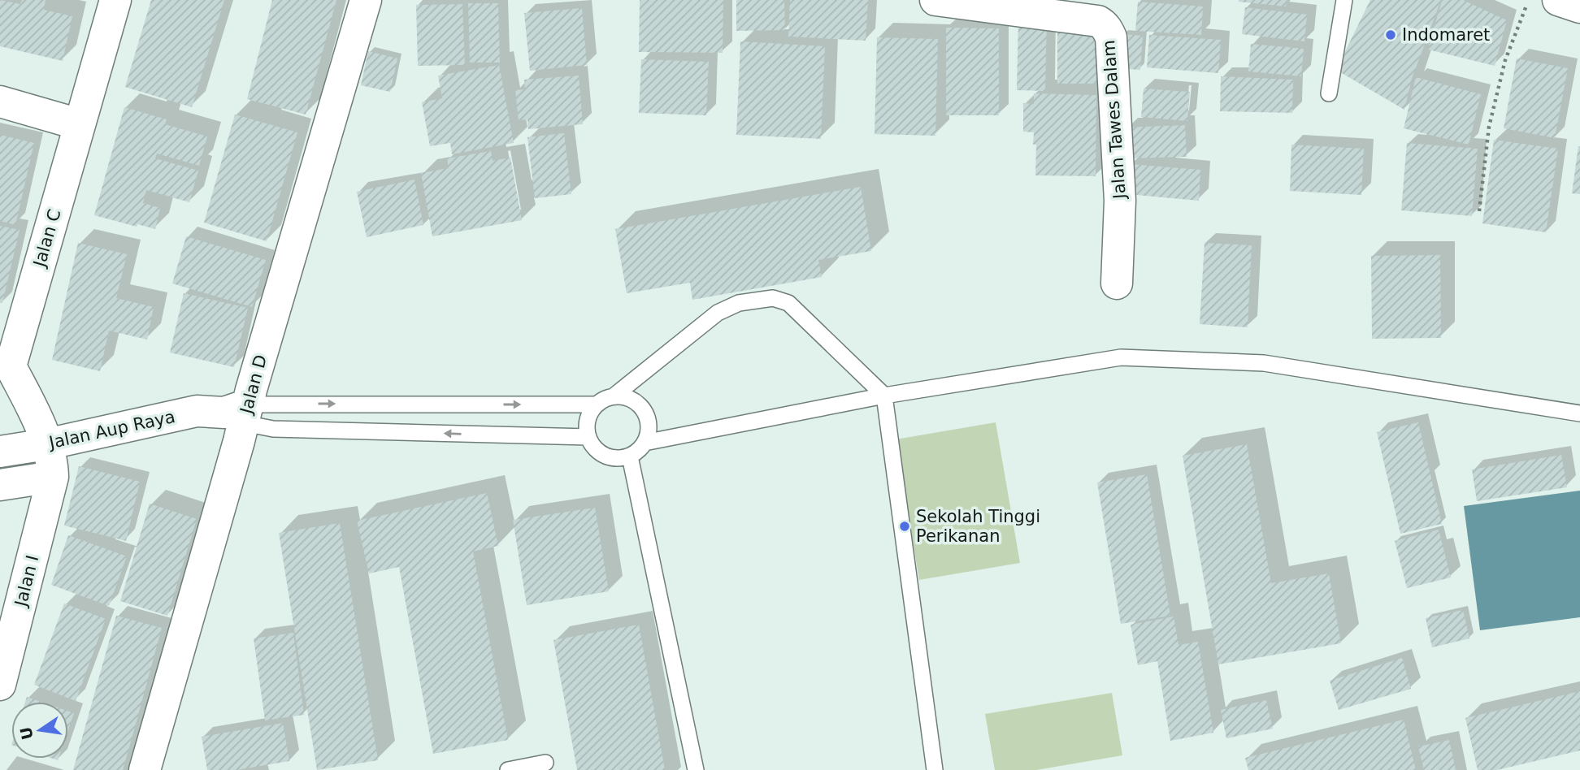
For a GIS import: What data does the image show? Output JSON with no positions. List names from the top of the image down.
{
  "streets": {
    "street": [
      "Jalan Tawes Dalam",
      "Jalan C",
      "Jalan D",
      "Jalan Aup Raya",
      "Jalan I"
    ]
  },
  "crossings": [
    ["Jalan C", "Jalan Aup Raya"],
    ["Jalan C", "Jalan I"],
    ["Jalan D", "Jalan Aup Raya"],
    ["Jalan Aup Raya", "Jalan I"]
  ],
  "places": ["Indomaret", "Sekolah Tinggi Perikanan"],
  "north": "left"
}
